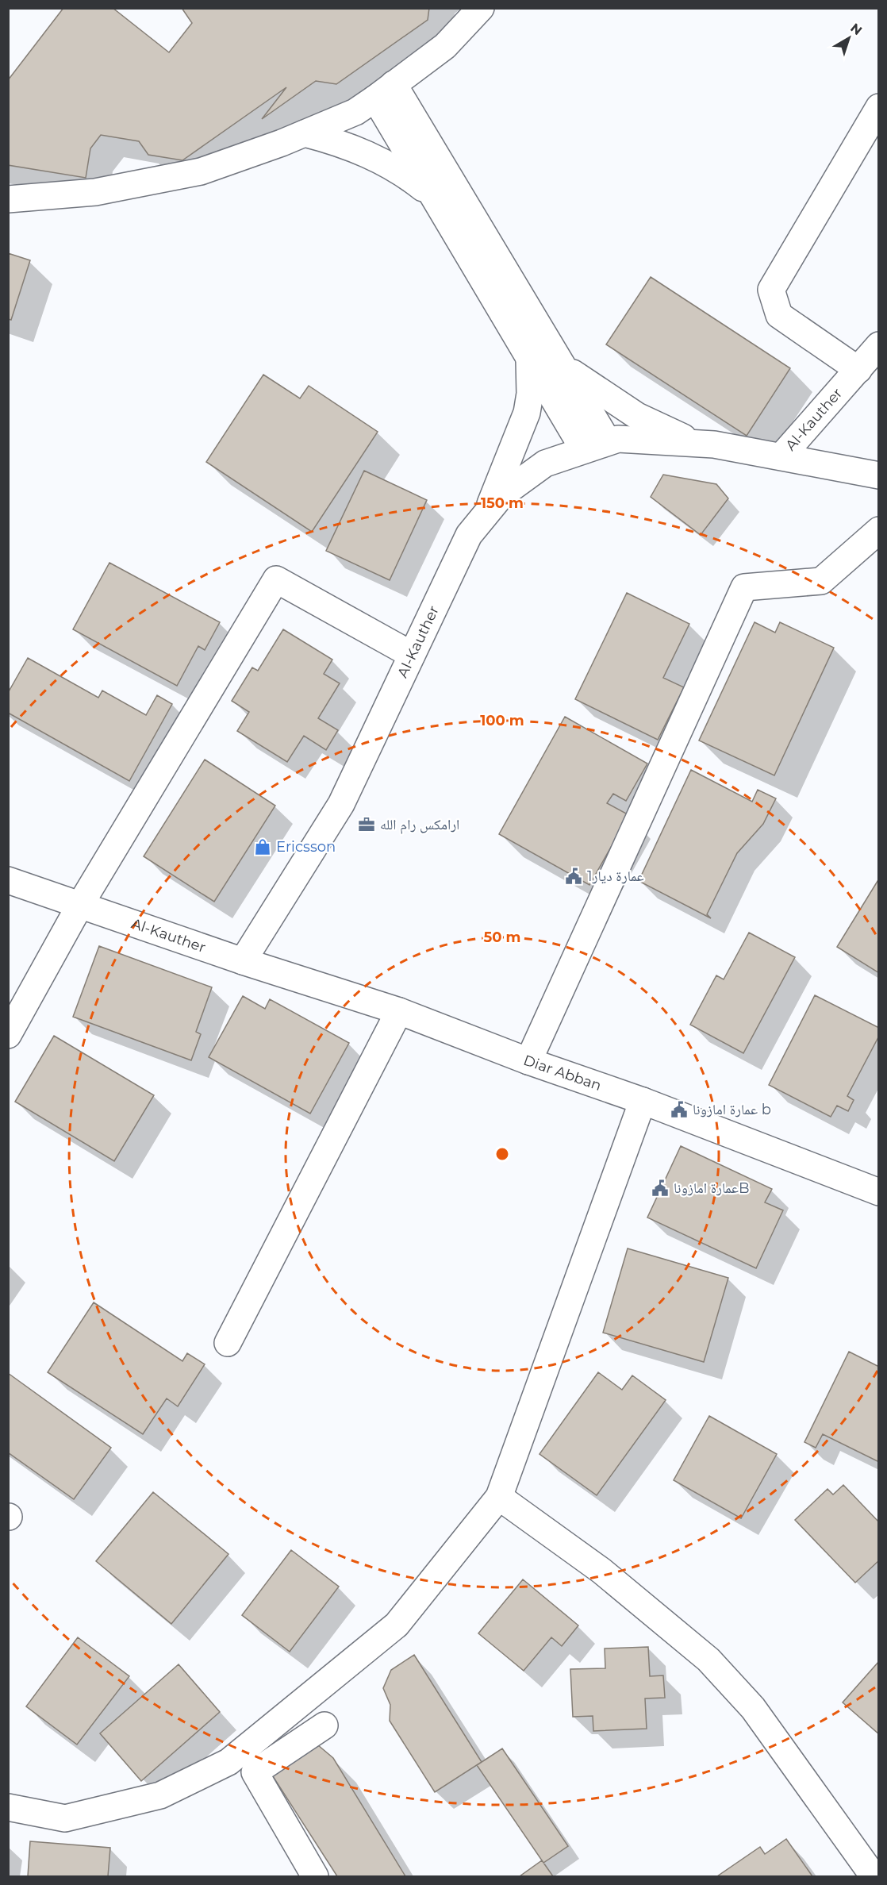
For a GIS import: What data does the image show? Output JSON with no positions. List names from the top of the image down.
{
  "streets": {
    "street": ["Al-Kauther", "Diar Abban"]
  },
  "crossings": [
    ["Al-Kauther", "Diar Abban"]
  ],
  "places": {
    "office": ["ارامكس رام الله"],
    "shop": ["Ericsson"],
    "public building": ["عمارة ديار1", "عمارة امازونا b", "عمارة امازوناB"]
  },
  "north": "top right",
  "rings": ["150 m", "100 m", "50 m"]
}
